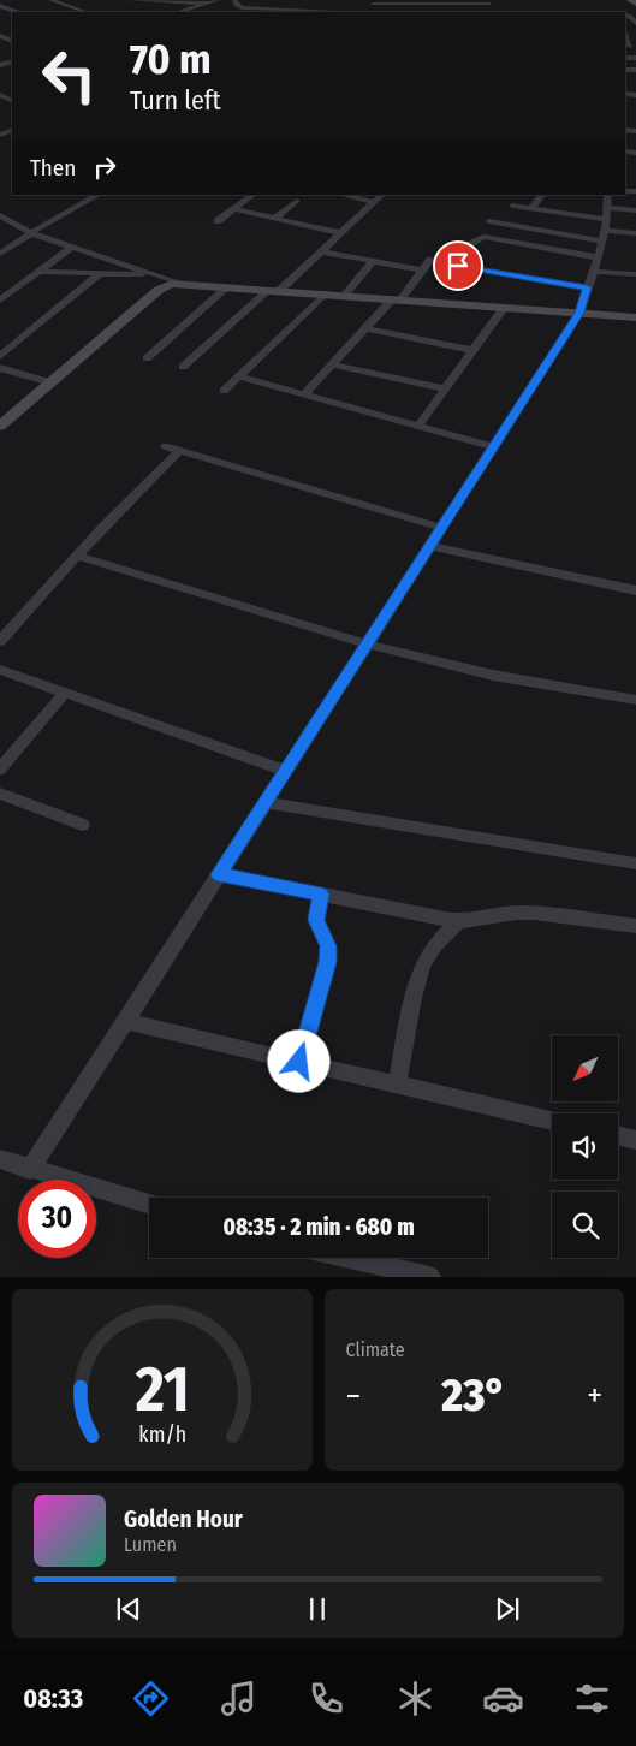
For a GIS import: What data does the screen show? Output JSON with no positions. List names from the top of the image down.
{
  "north": "bottom left",
  "page": {
    "turn": ["70 m", "Turn left"],
    "then": "Then",
    "limit": "30",
    "trip": "08:35 · 2 min · 680 m",
    "tile": "Climate",
    "heat": ["−", "23°", "+"],
    "song": ["Golden Hour", "Lumen"],
    "tabs": "08:33",
    "gauge": ["21", "km/h"]
  }
}
